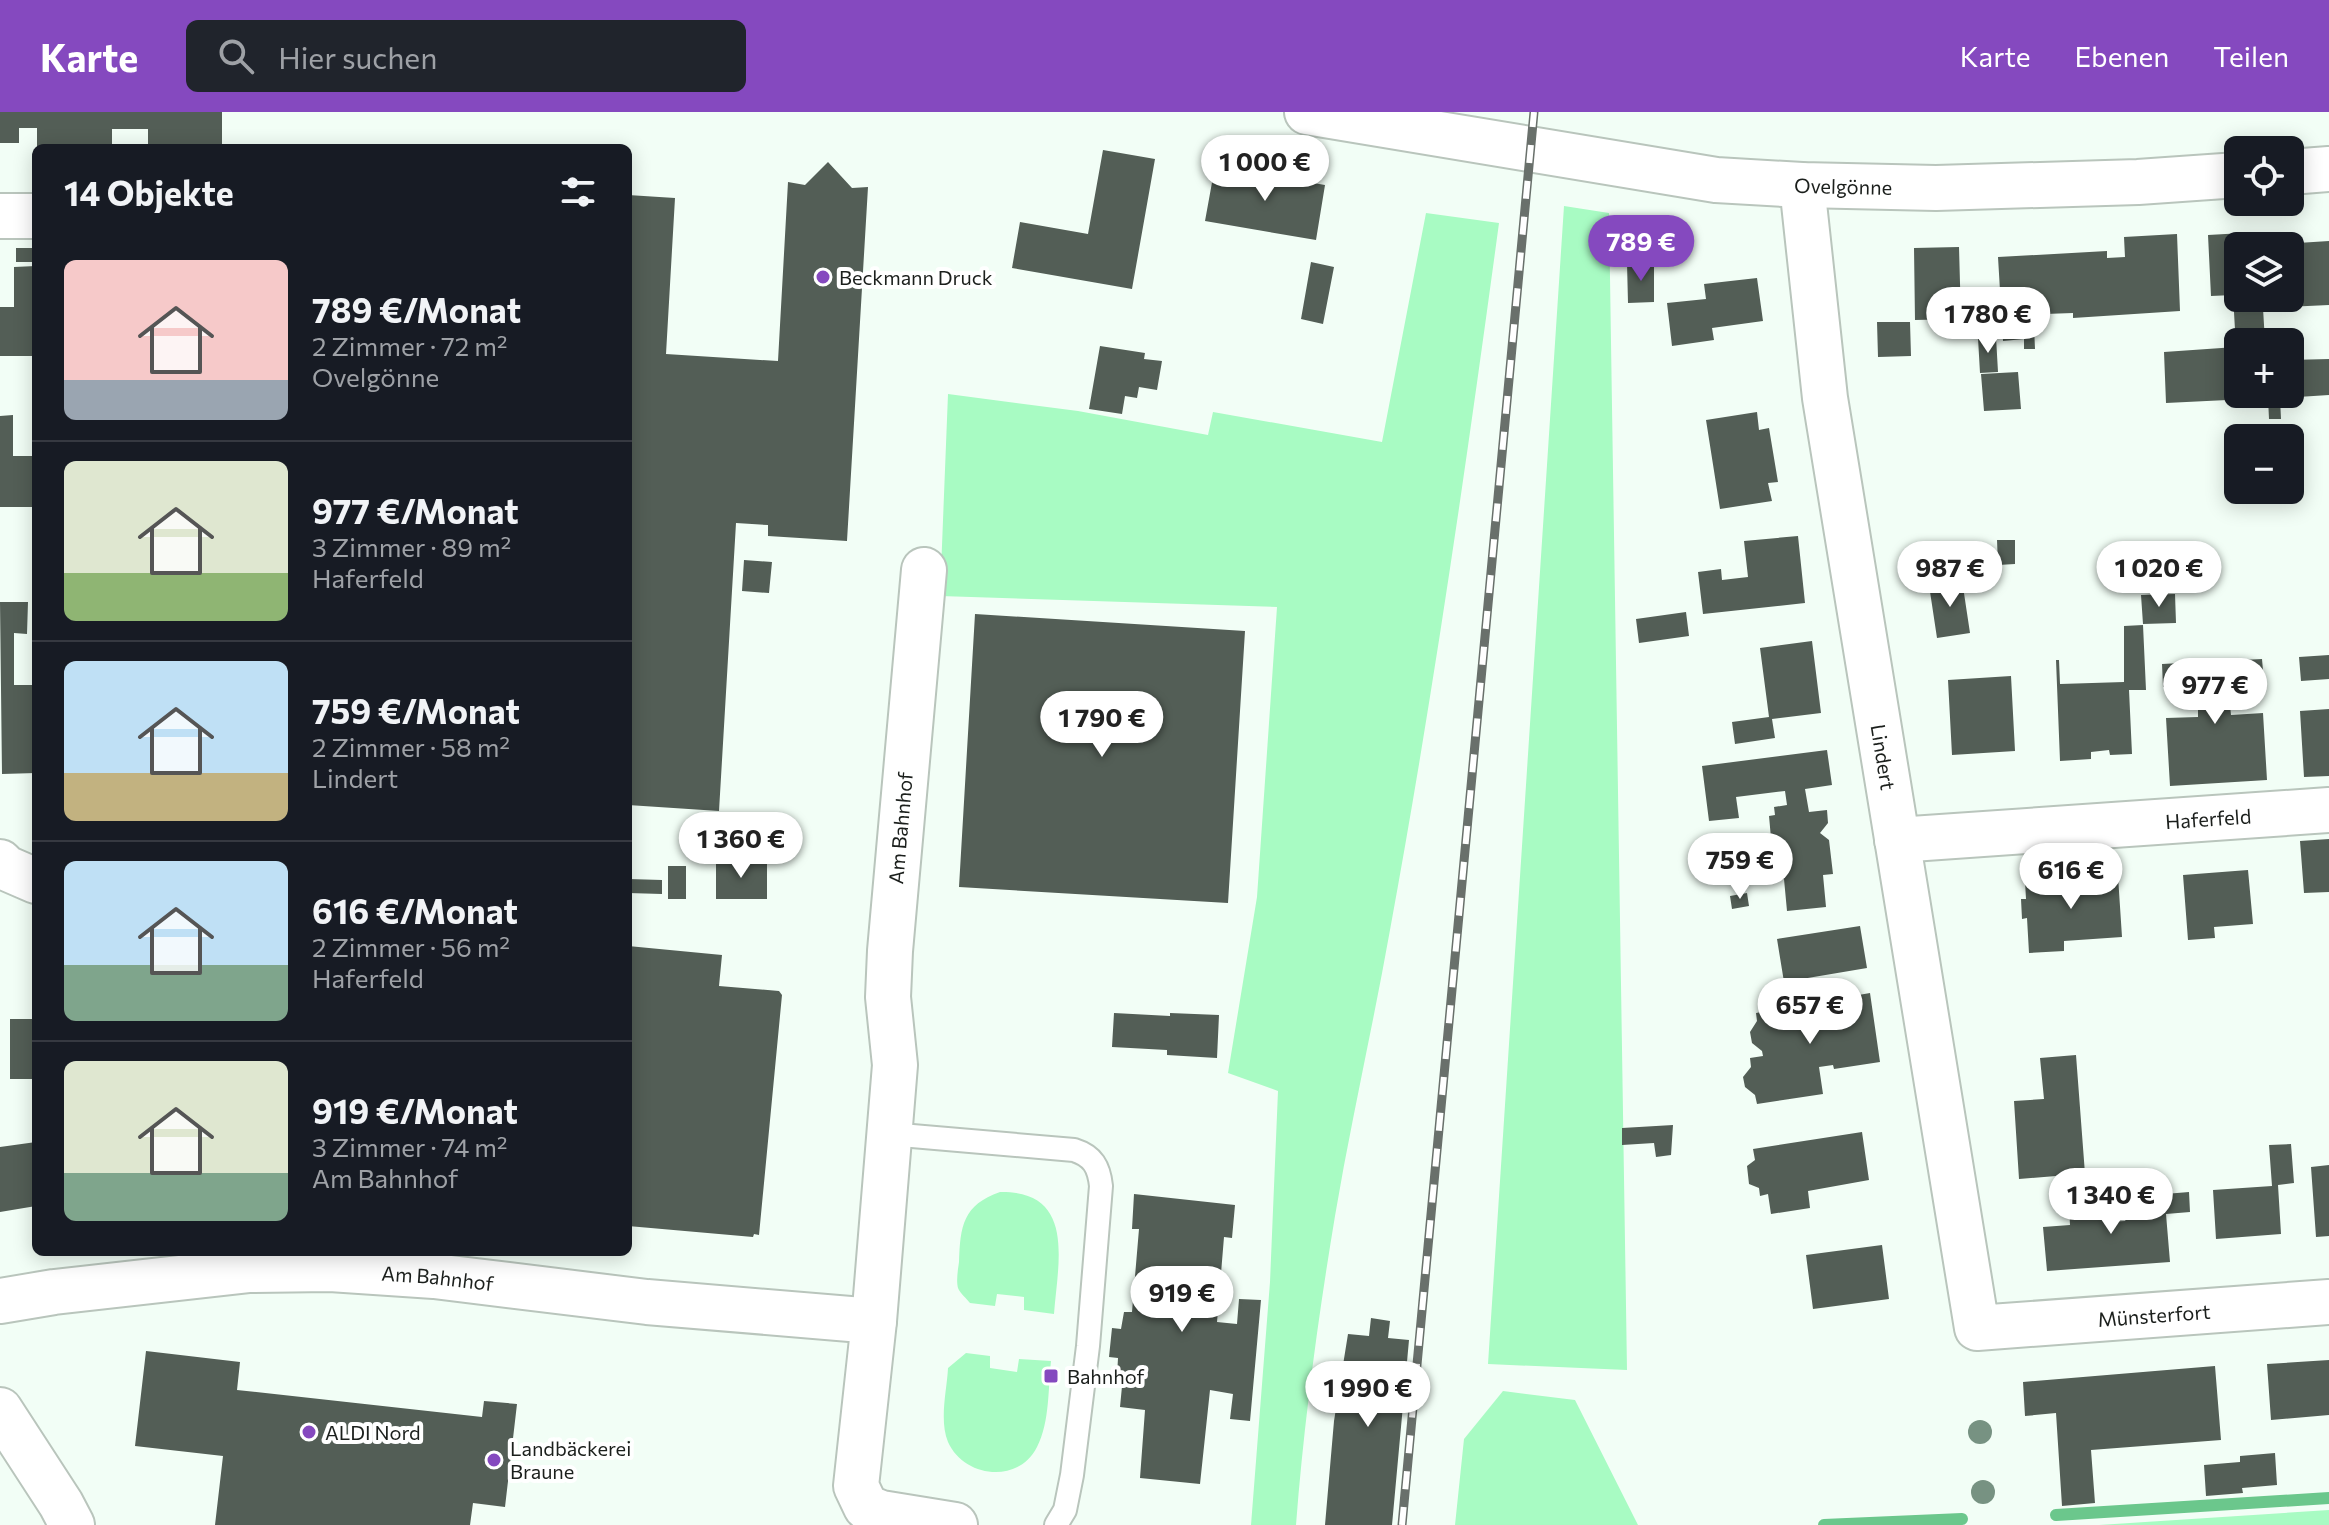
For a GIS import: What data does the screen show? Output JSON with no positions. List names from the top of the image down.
{
  "streets": {
    "street": [
      "Ovelgönne",
      "Lindert",
      "Haferfeld",
      "Am Bahnhof",
      "Münsterfort"
    ]
  },
  "crossings": [
    ["Ovelgönne", "Lindert"],
    ["Lindert", "Haferfeld"],
    ["Lindert", "Münsterfort"]
  ],
  "places": {
    "other": ["Beckmann Druck", "ALDI Nord", "Landbäckerei Braune"],
    "transit": ["Bahnhof"]
  },
  "page": {
    "header": "Karte",
    "search": "Hier suchen",
    "nav": ["Karte", "Ebenen", "Teilen"],
    "price": [
      "1 000 €",
      "789 €",
      "1 780 €",
      "987 €",
      "1 020 €",
      "977 €",
      "1 790 €",
      "1 360 €",
      "759 €",
      "616 €",
      "657 €",
      "1 340 €",
      "919 €",
      "1 990 €"
    ],
    "map_buttons": ["+", "−"],
    "heading": "14 Objekte",
    "list": [
      {
        "name": "789 €/Monat",
        "note": "2 Zimmer · 72 m² · Ovelgönne"
      },
      {
        "name": "977 €/Monat",
        "note": "3 Zimmer · 89 m² · Haferfeld"
      },
      {
        "name": "759 €/Monat",
        "note": "2 Zimmer · 58 m² · Lindert"
      },
      {
        "name": "616 €/Monat",
        "note": "2 Zimmer · 56 m² · Haferfeld"
      },
      {
        "name": "919 €/Monat",
        "note": "3 Zimmer · 74 m² · Am Bahnhof"
      }
    ]
  }
}
